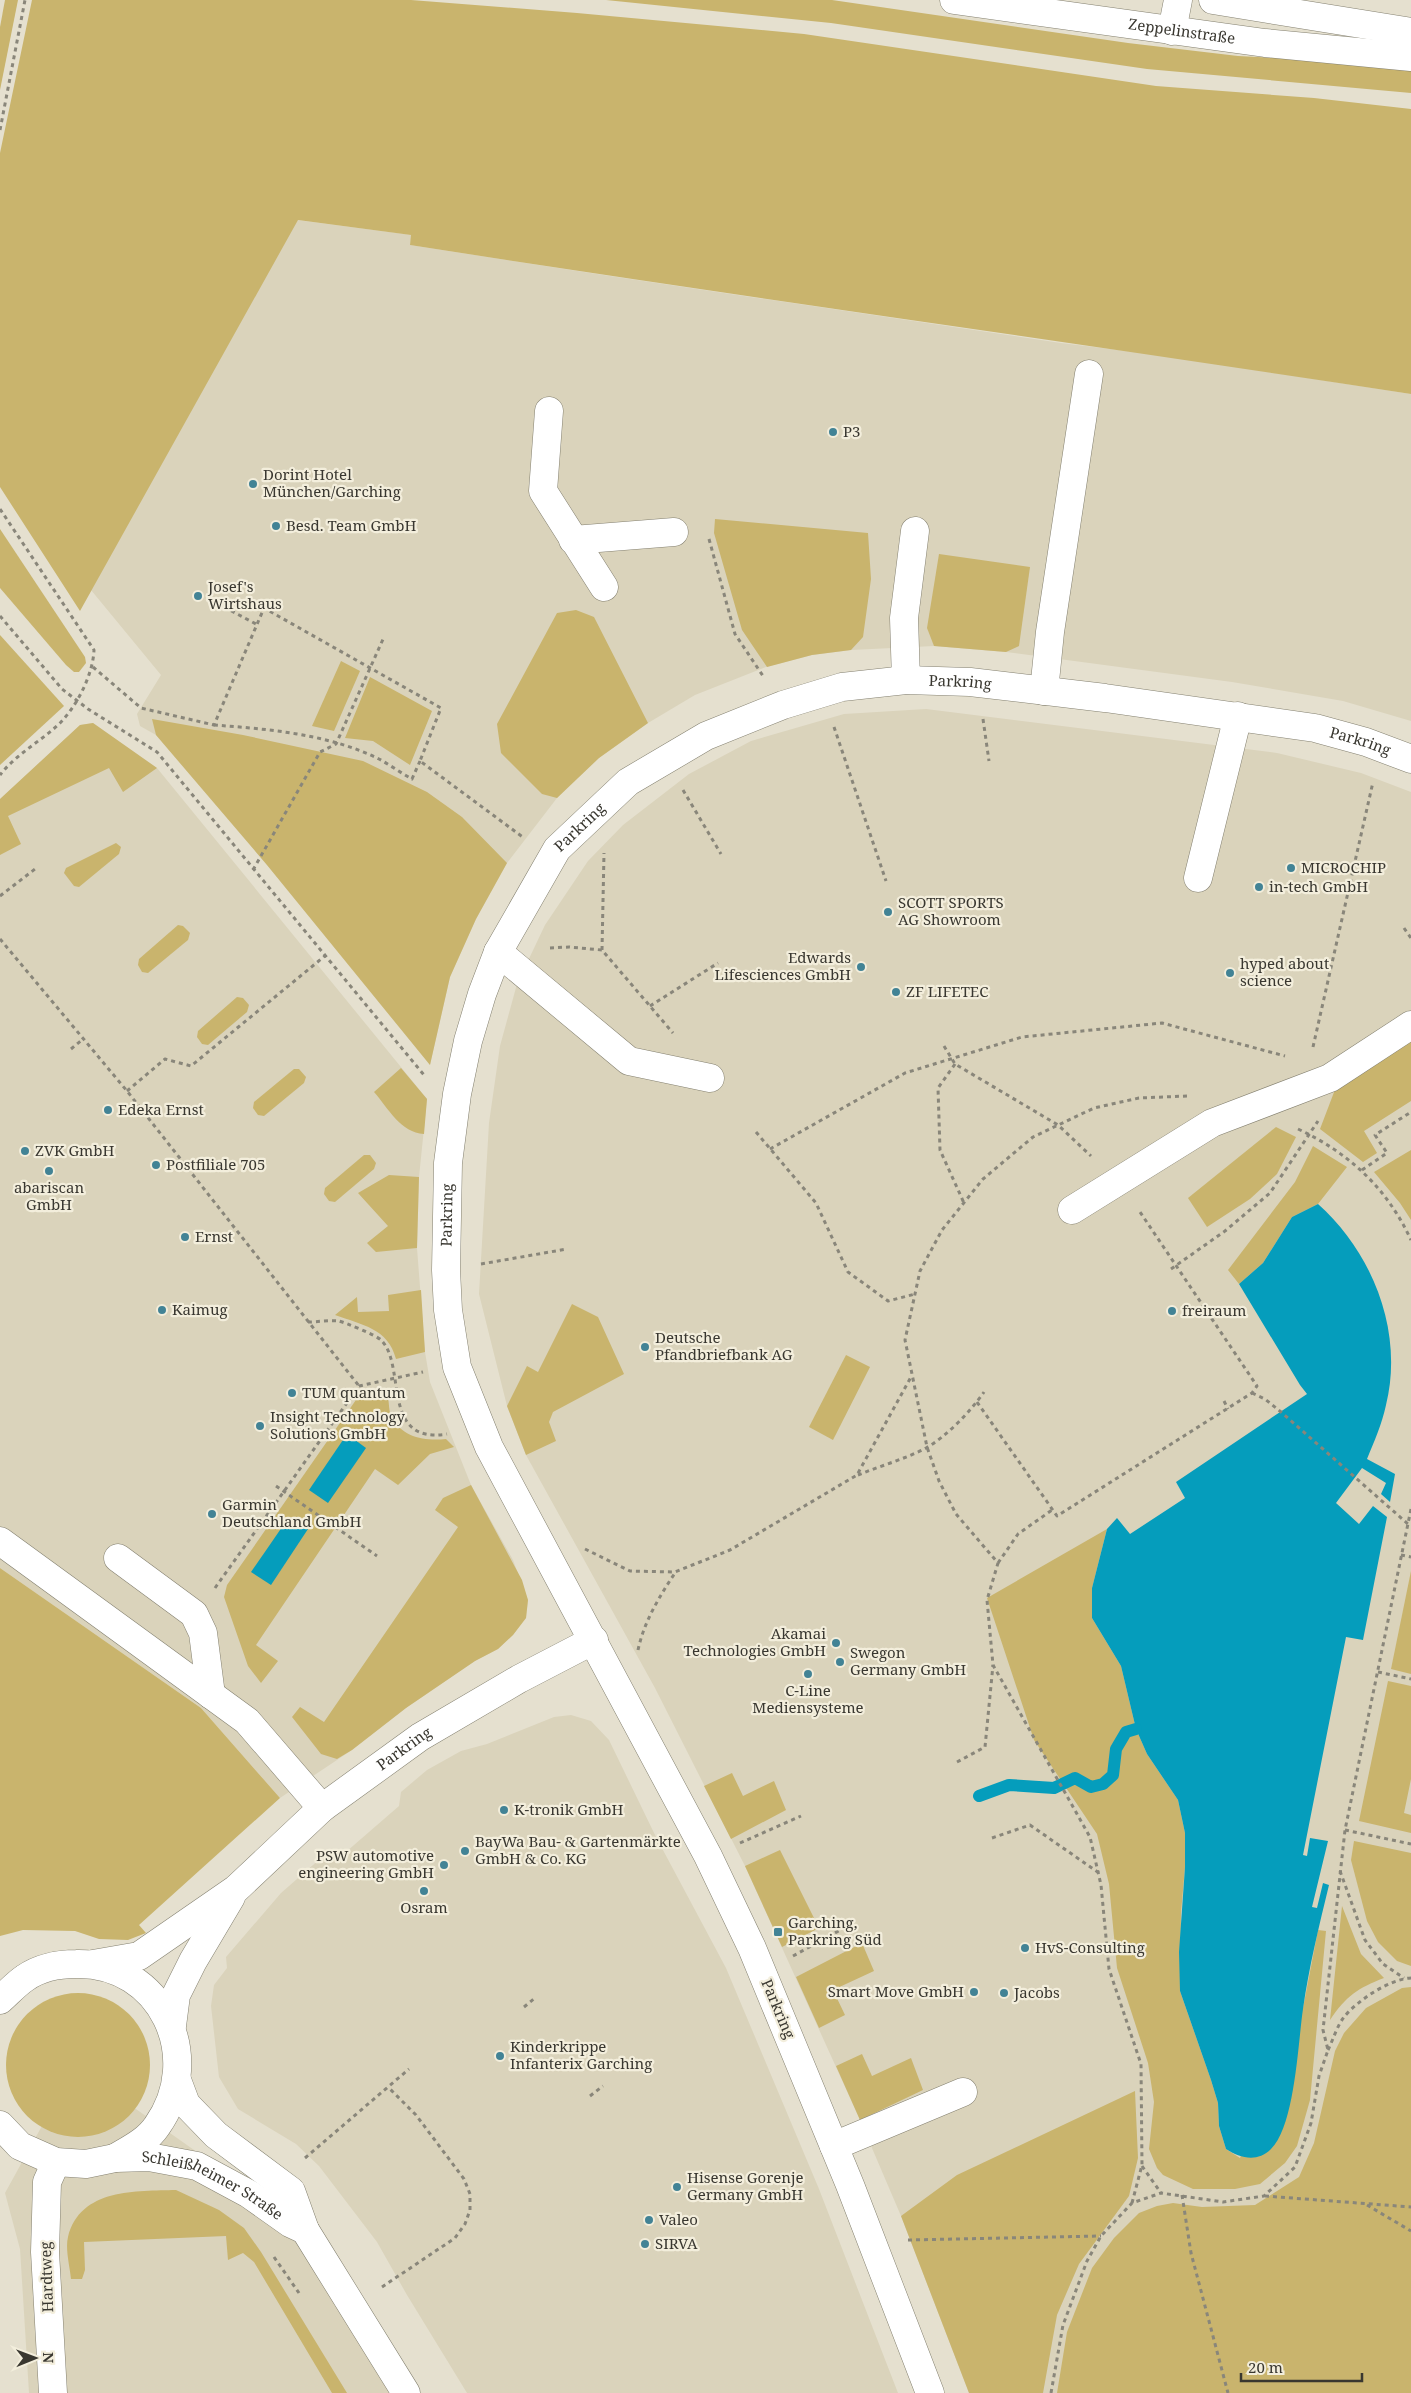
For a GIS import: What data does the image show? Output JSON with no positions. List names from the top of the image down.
{
  "streets": {
    "street": [
      "Zeppelinstraße",
      "Parkring",
      "Schleißheimer Straße",
      "Hardtweg"
    ]
  },
  "crossings": [
    ["Parkring", "Schleißheimer Straße"],
    ["Schleißheimer Straße", "Hardtweg"]
  ],
  "places": {
    "other": [
      "P3",
      "Dorint Hotel München/Garching",
      "Besd. Team GmbH",
      "Josef's Wirtshaus",
      "MICROCHIP",
      "in-tech GmbH",
      "SCOTT SPORTS AG Showroom",
      "Edwards Lifesciences GmbH",
      "hyped about science",
      "ZF LIFETEC",
      "Edeka Ernst",
      "ZVK GmbH",
      "Postfiliale 705",
      "abariscan GmbH",
      "Ernst",
      "Kaimug",
      "freiraum",
      "Deutsche Pfandbriefbank AG",
      "TUM quantum",
      "Insight Technology Solutions GmbH",
      "Garmin Deutschland GmbH",
      "Akamai Technologies GmbH",
      "Swegon Germany GmbH",
      "C-Line Mediensysteme",
      "K-tronik GmbH",
      "BayWa Bau- & Gartenmärkte GmbH & Co. KG",
      "PSW automotive engineering GmbH",
      "Osram",
      "HvS-Consulting",
      "Smart Move GmbH",
      "Jacobs",
      "Kinderkrippe Infanterix Garching",
      "Hisense Gorenje Germany GmbH",
      "Valeo",
      "SIRVA"
    ],
    "transit": ["Garching, Parkring Süd"]
  },
  "scale_bar": "20 m",
  "north": "right"
}
